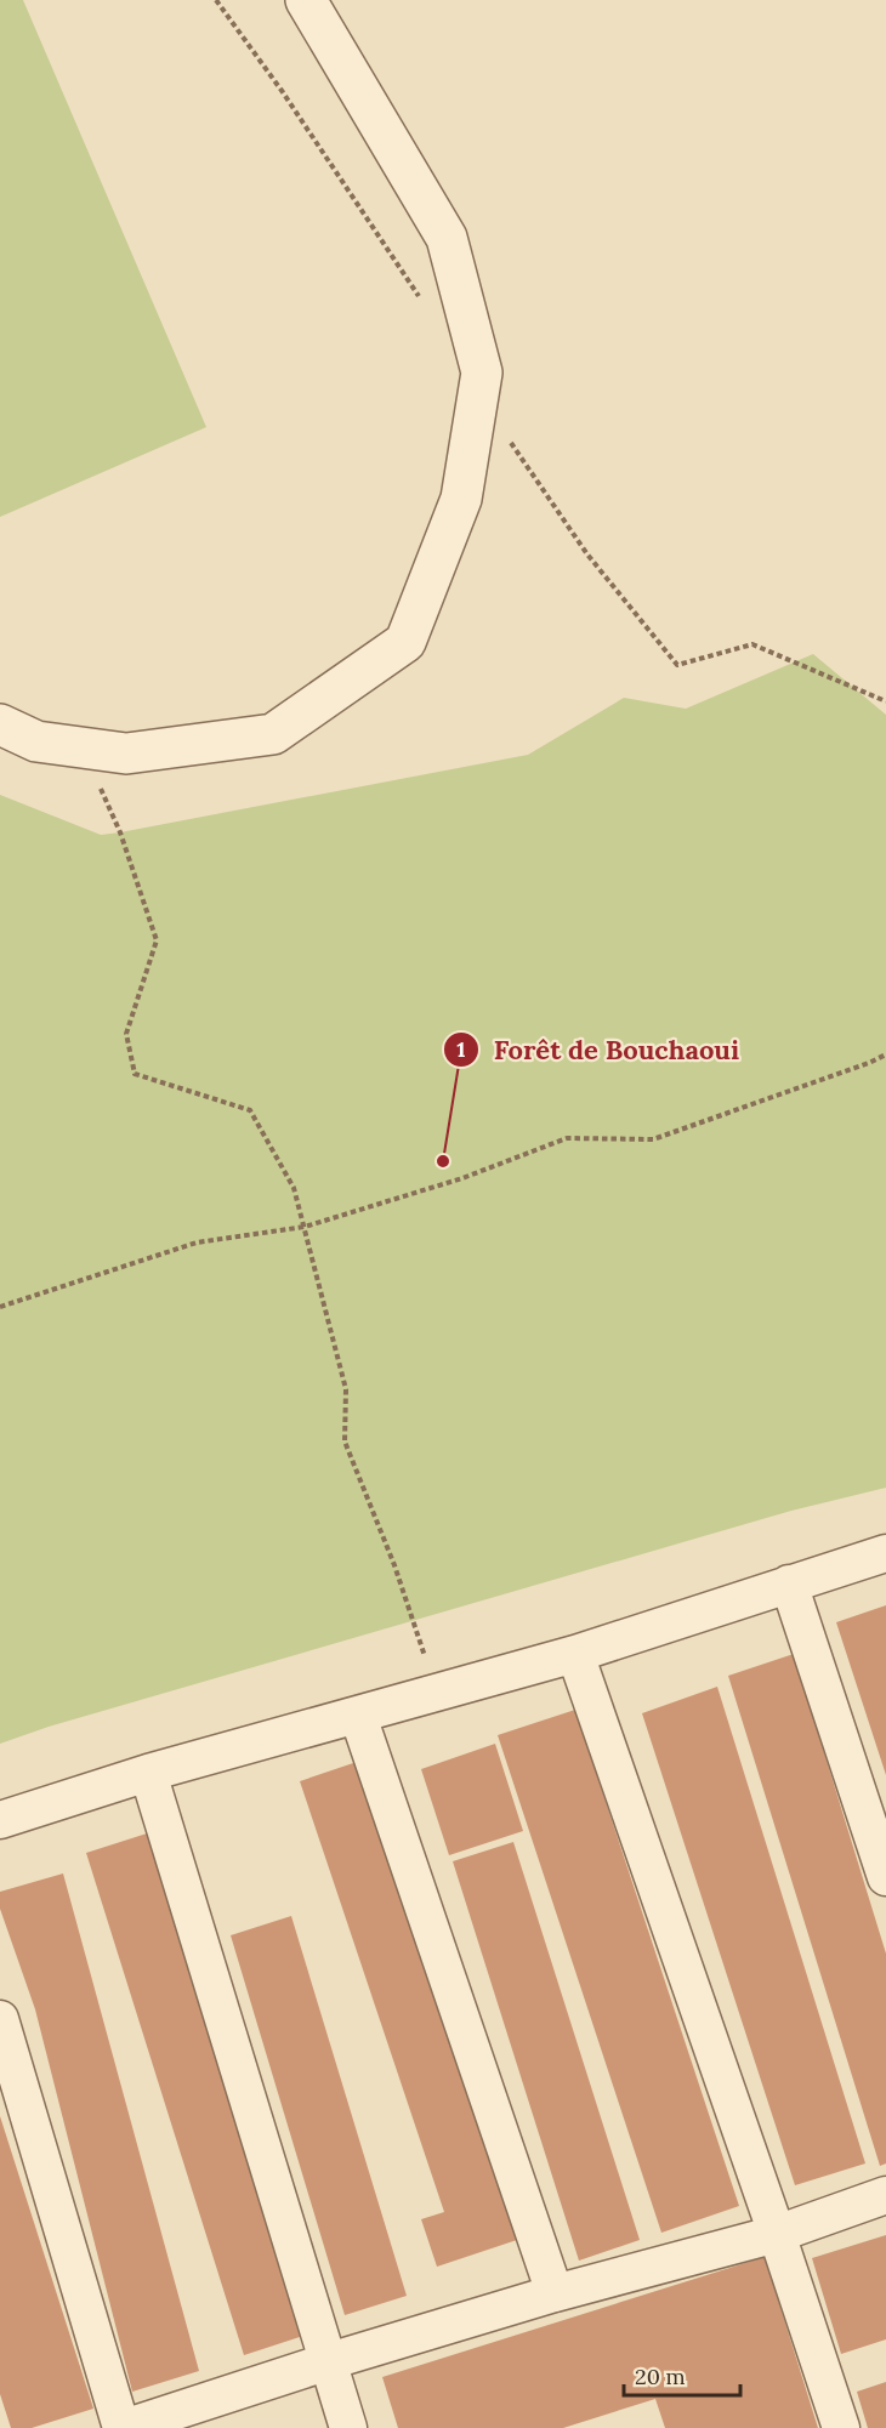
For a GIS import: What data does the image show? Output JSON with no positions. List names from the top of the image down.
{
  "places": ["Forêt de Bouchaoui"],
  "scale_bar": "20 m"
}
